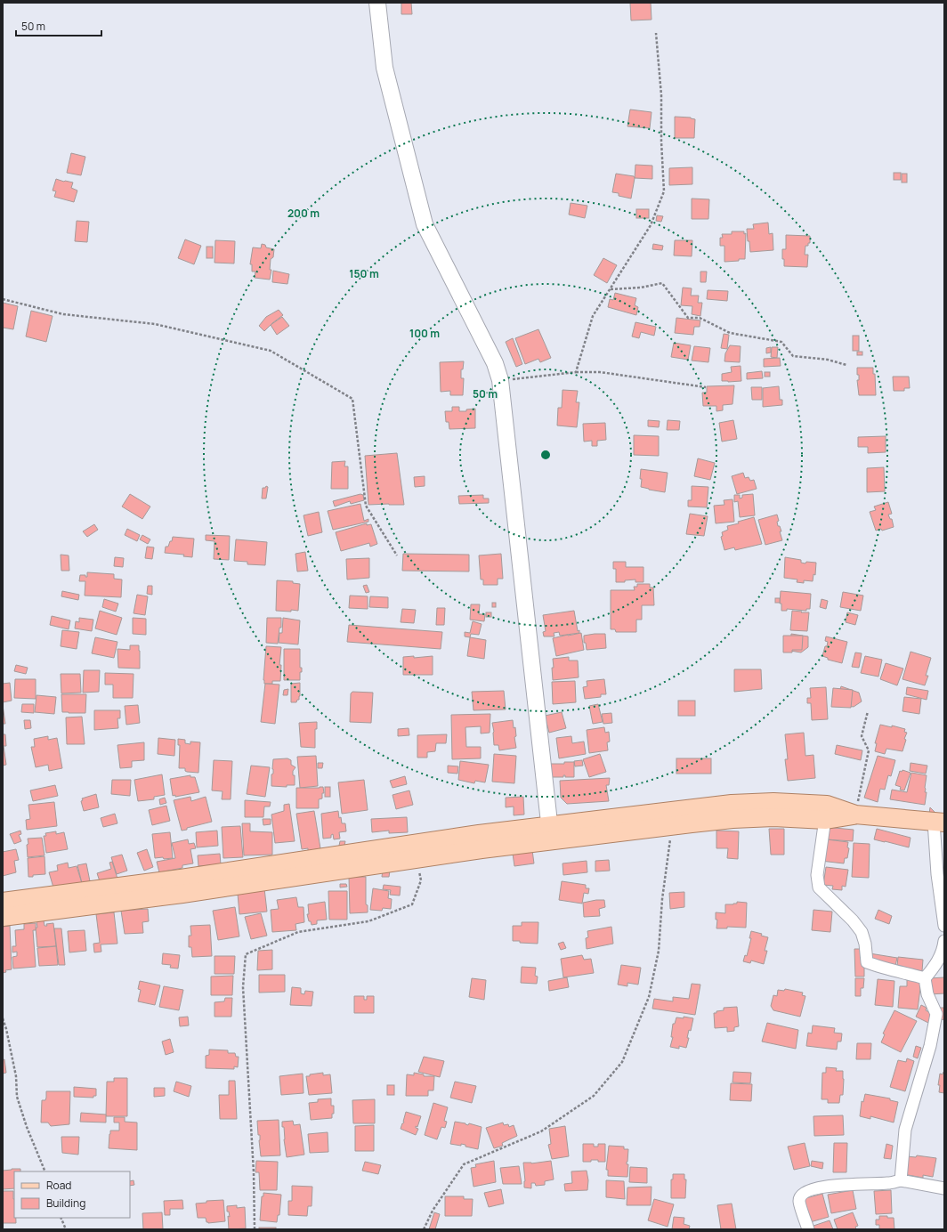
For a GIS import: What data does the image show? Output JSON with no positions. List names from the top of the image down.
{
  "legend": ["Road", "Building"],
  "scale_bar": "50 m",
  "rings": [
    "200 m",
    "150 m",
    "100 m",
    "50 m"
  ]
}
